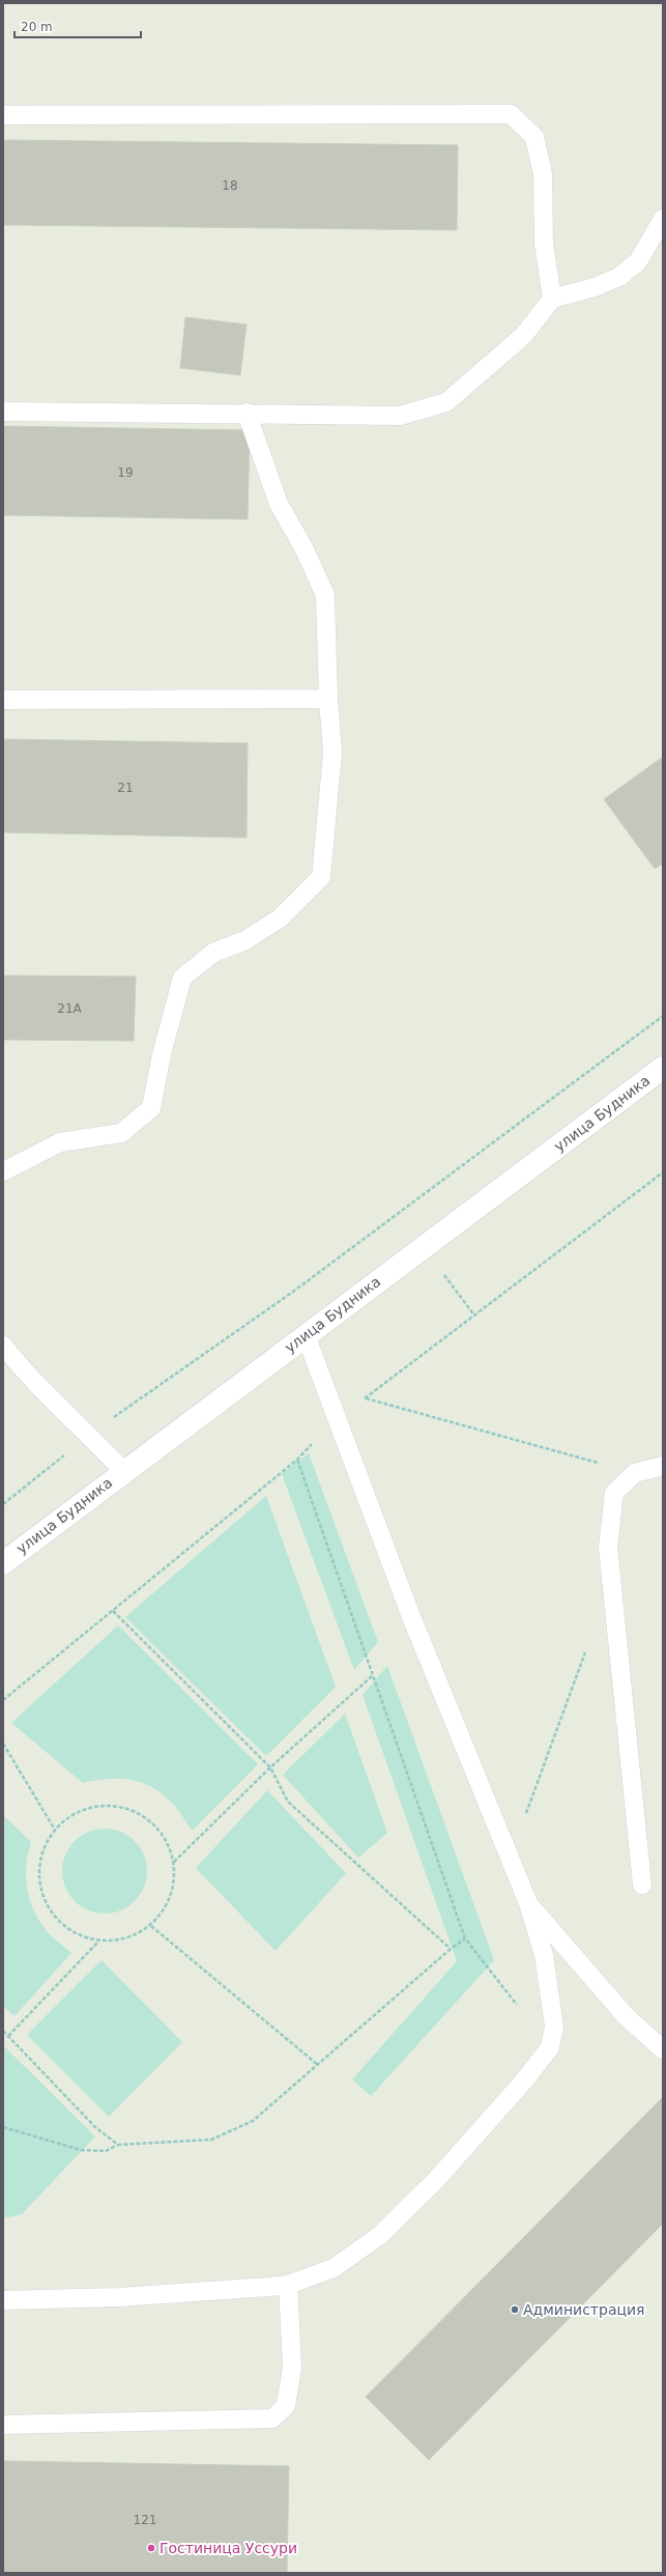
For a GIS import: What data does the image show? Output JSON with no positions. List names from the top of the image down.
{
  "streets": {
    "main road": ["улица Будника"]
  },
  "places": ["Администрация", "Гостиница Уссури"],
  "house_numbers": [
    "18",
    "19",
    "21",
    "21А",
    "121"
  ],
  "scale_bar": "20 m"
}
